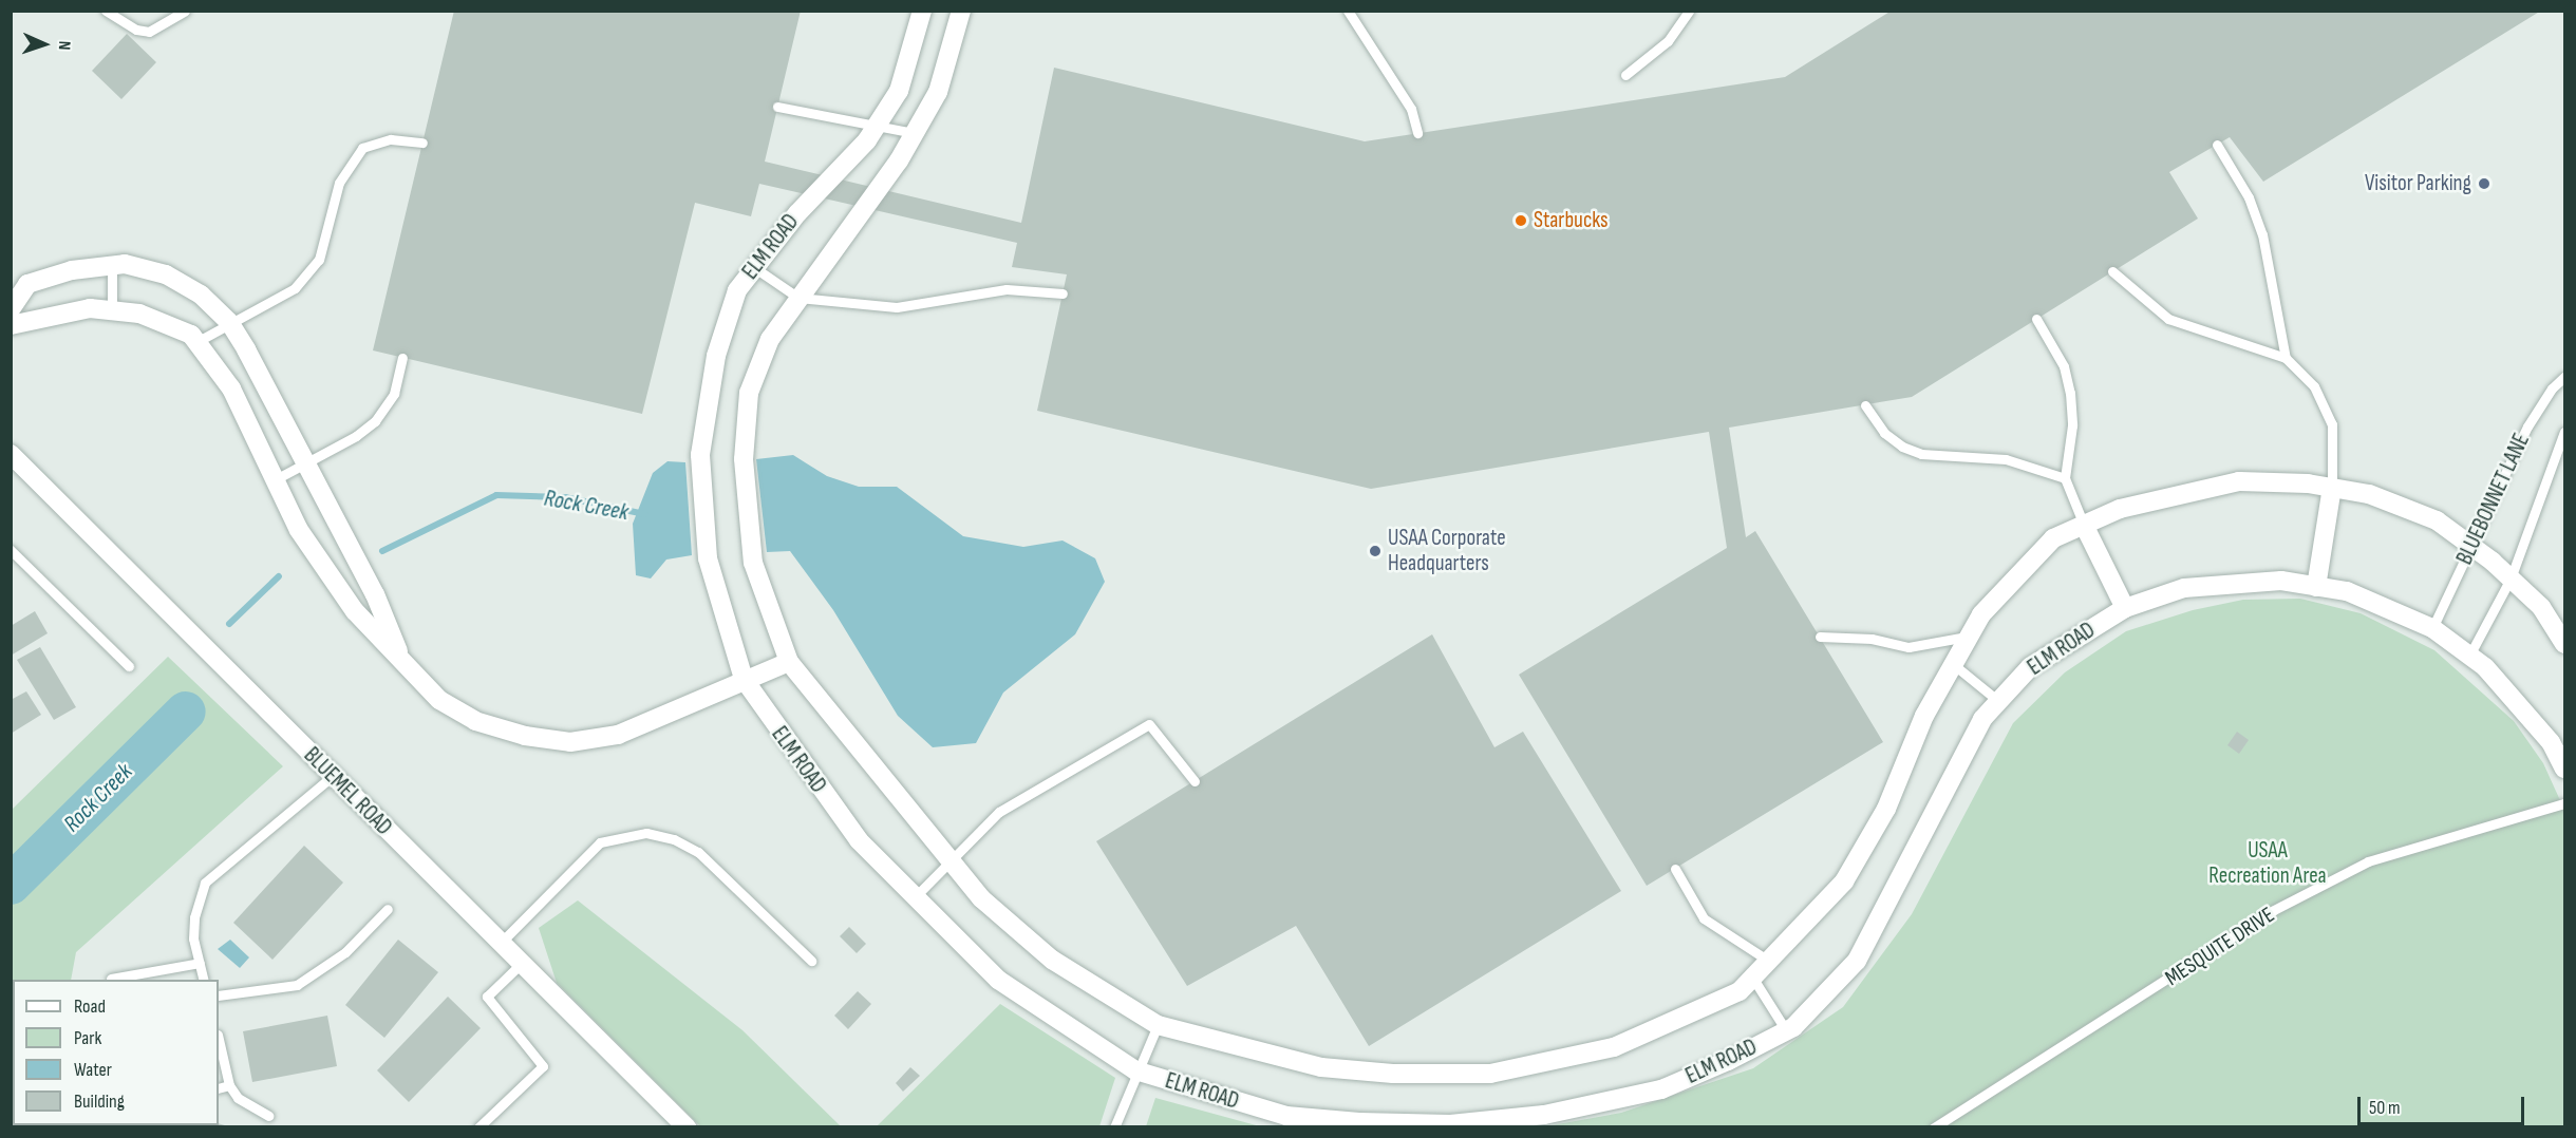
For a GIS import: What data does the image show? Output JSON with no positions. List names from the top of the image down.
{
  "streets": {
    "street": ["ELM ROAD", "BLUEMEL ROAD"],
    "lane": ["BLUEBONNET LANE", "MESQUITE DRIVE"]
  },
  "crossings": [
    ["ELM ROAD", "BLUEBONNET LANE"]
  ],
  "water": ["Rock Creek"],
  "parks": ["USAA Recreation Area"],
  "places": ["Visitor Parking", "Starbucks", "USAA Corporate Headquarters"],
  "legend": [
    "Road",
    "Park",
    "Water",
    "Building"
  ],
  "scale_bar": "50 m",
  "north": "right"
}
